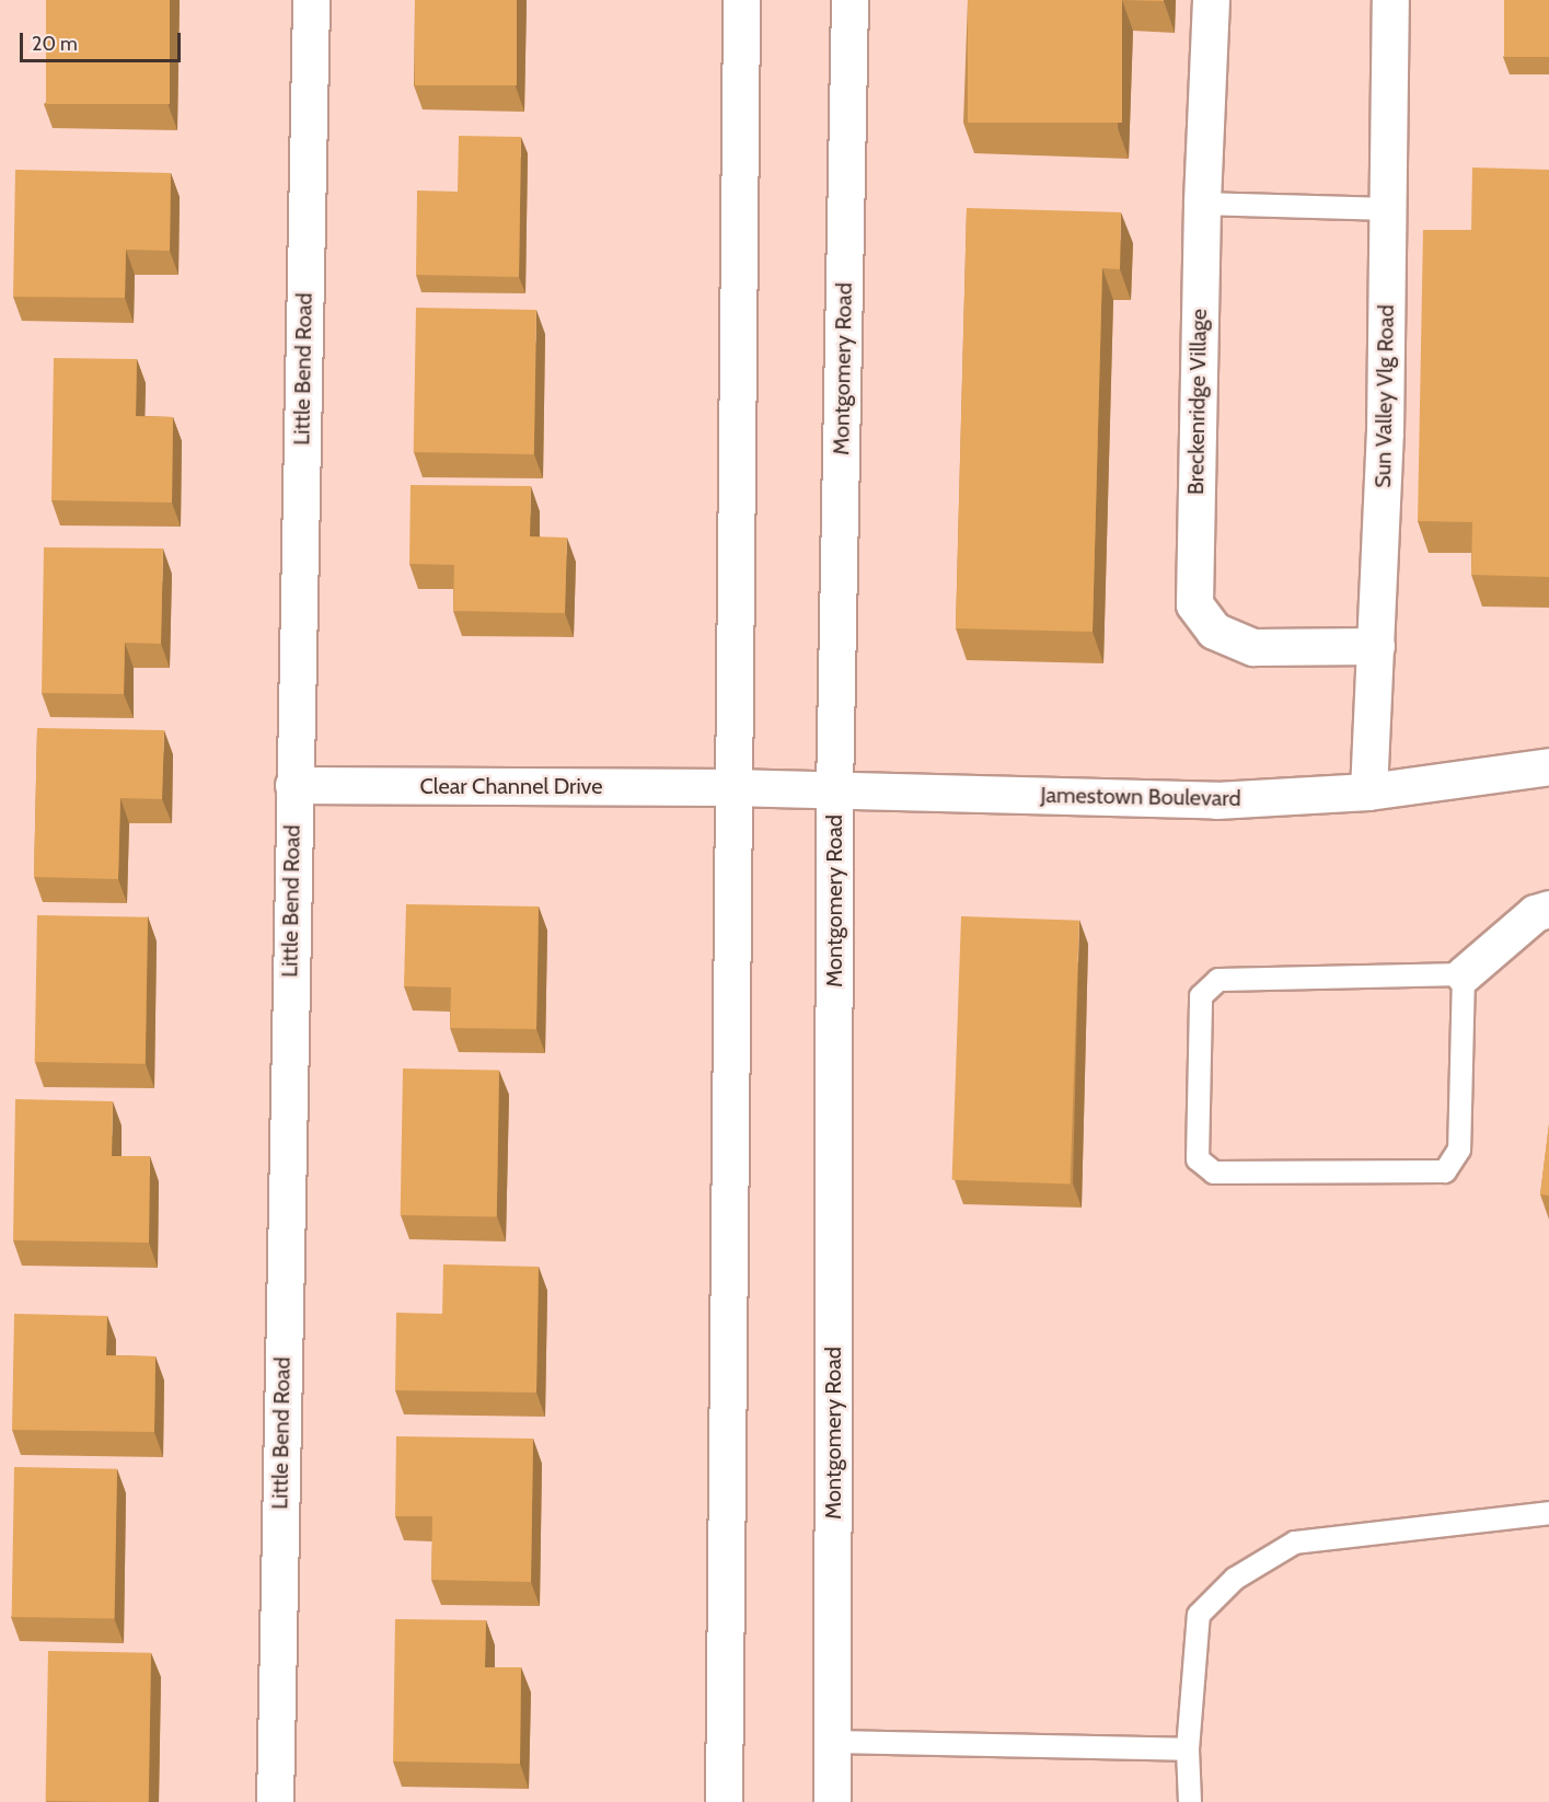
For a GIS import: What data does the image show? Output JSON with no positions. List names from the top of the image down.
{
  "streets": {
    "street": [
      "Little Bend Road",
      "Montgomery Road",
      "Sun Valley Vlg Road",
      "Breckenridge Village",
      "Clear Channel Drive",
      "Jamestown Boulevard"
    ]
  },
  "crossings": [
    ["Little Bend Road", "Clear Channel Drive"],
    ["Montgomery Road", "Jamestown Boulevard"],
    ["Sun Valley Vlg Road", "Breckenridge Village"],
    ["Sun Valley Vlg Road", "Jamestown Boulevard"],
    ["Clear Channel Drive", "Jamestown Boulevard"]
  ],
  "scale_bar": "20 m"
}
